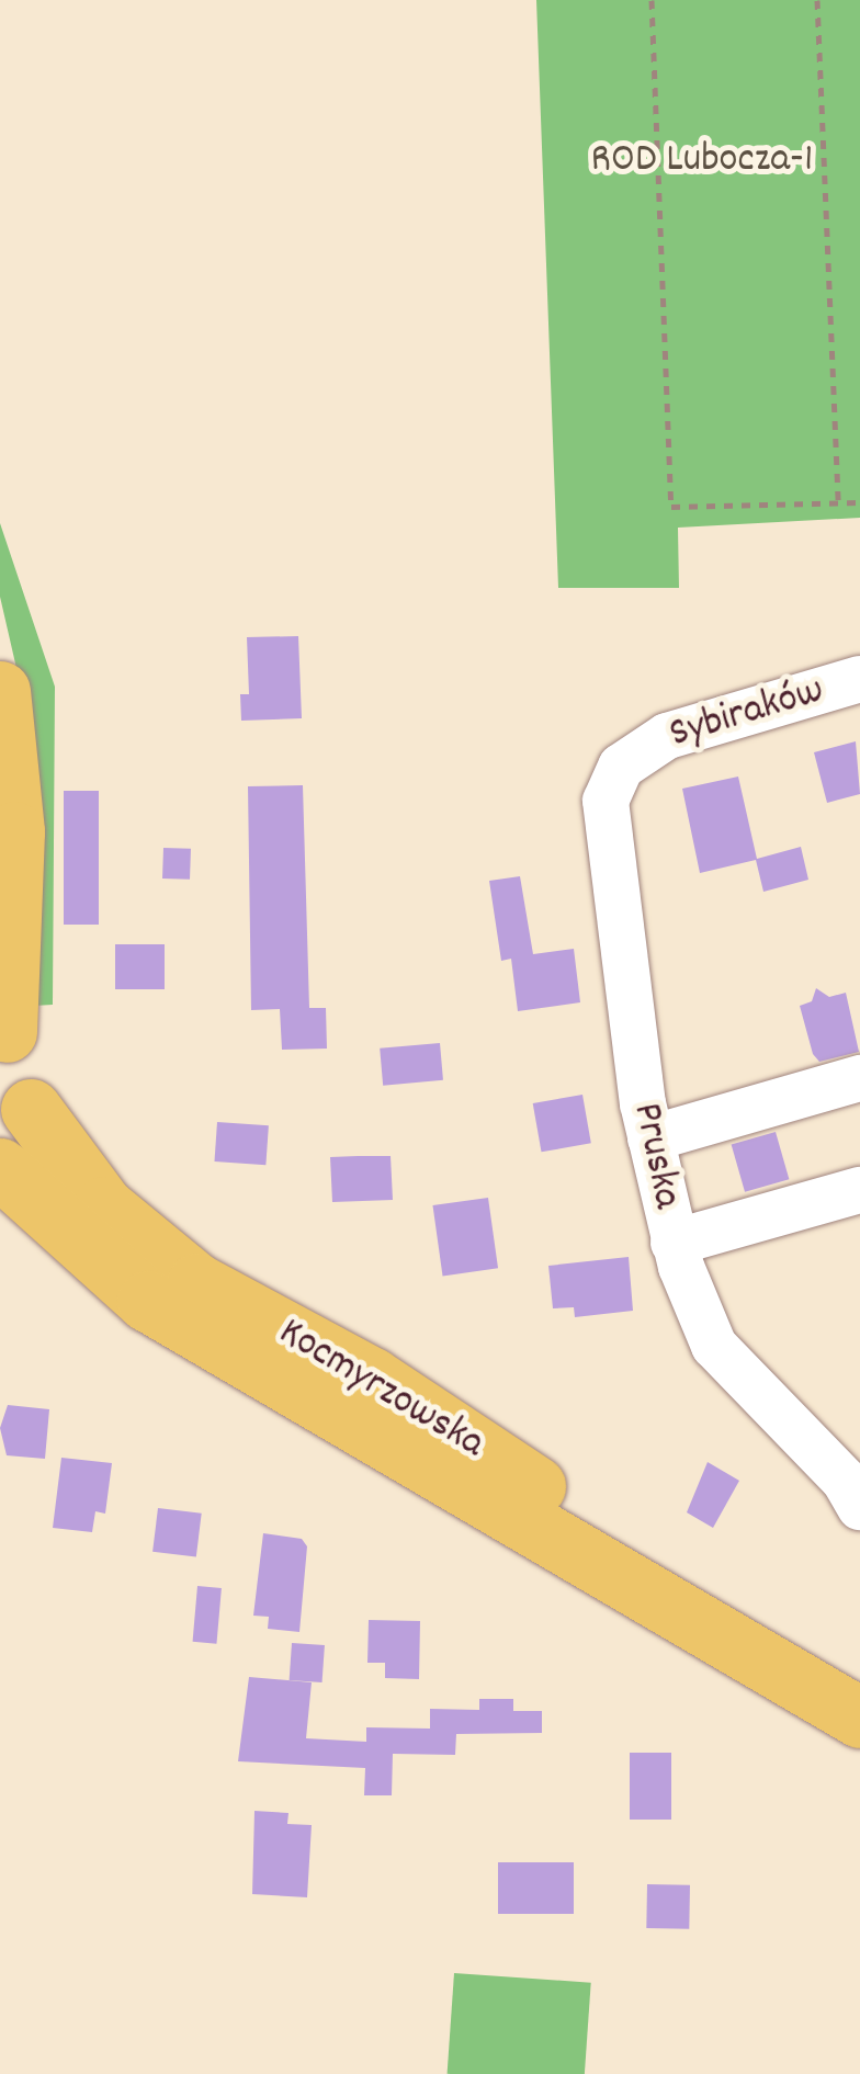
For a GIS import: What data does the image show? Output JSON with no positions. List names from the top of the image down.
{
  "streets": {
    "main road": ["Kocmyrzowska"],
    "street": ["Sybiraków", "Pruska"]
  },
  "crossings": [
    ["Sybiraków", "Pruska"]
  ],
  "parks": ["ROD Lubocza-1"]
}
